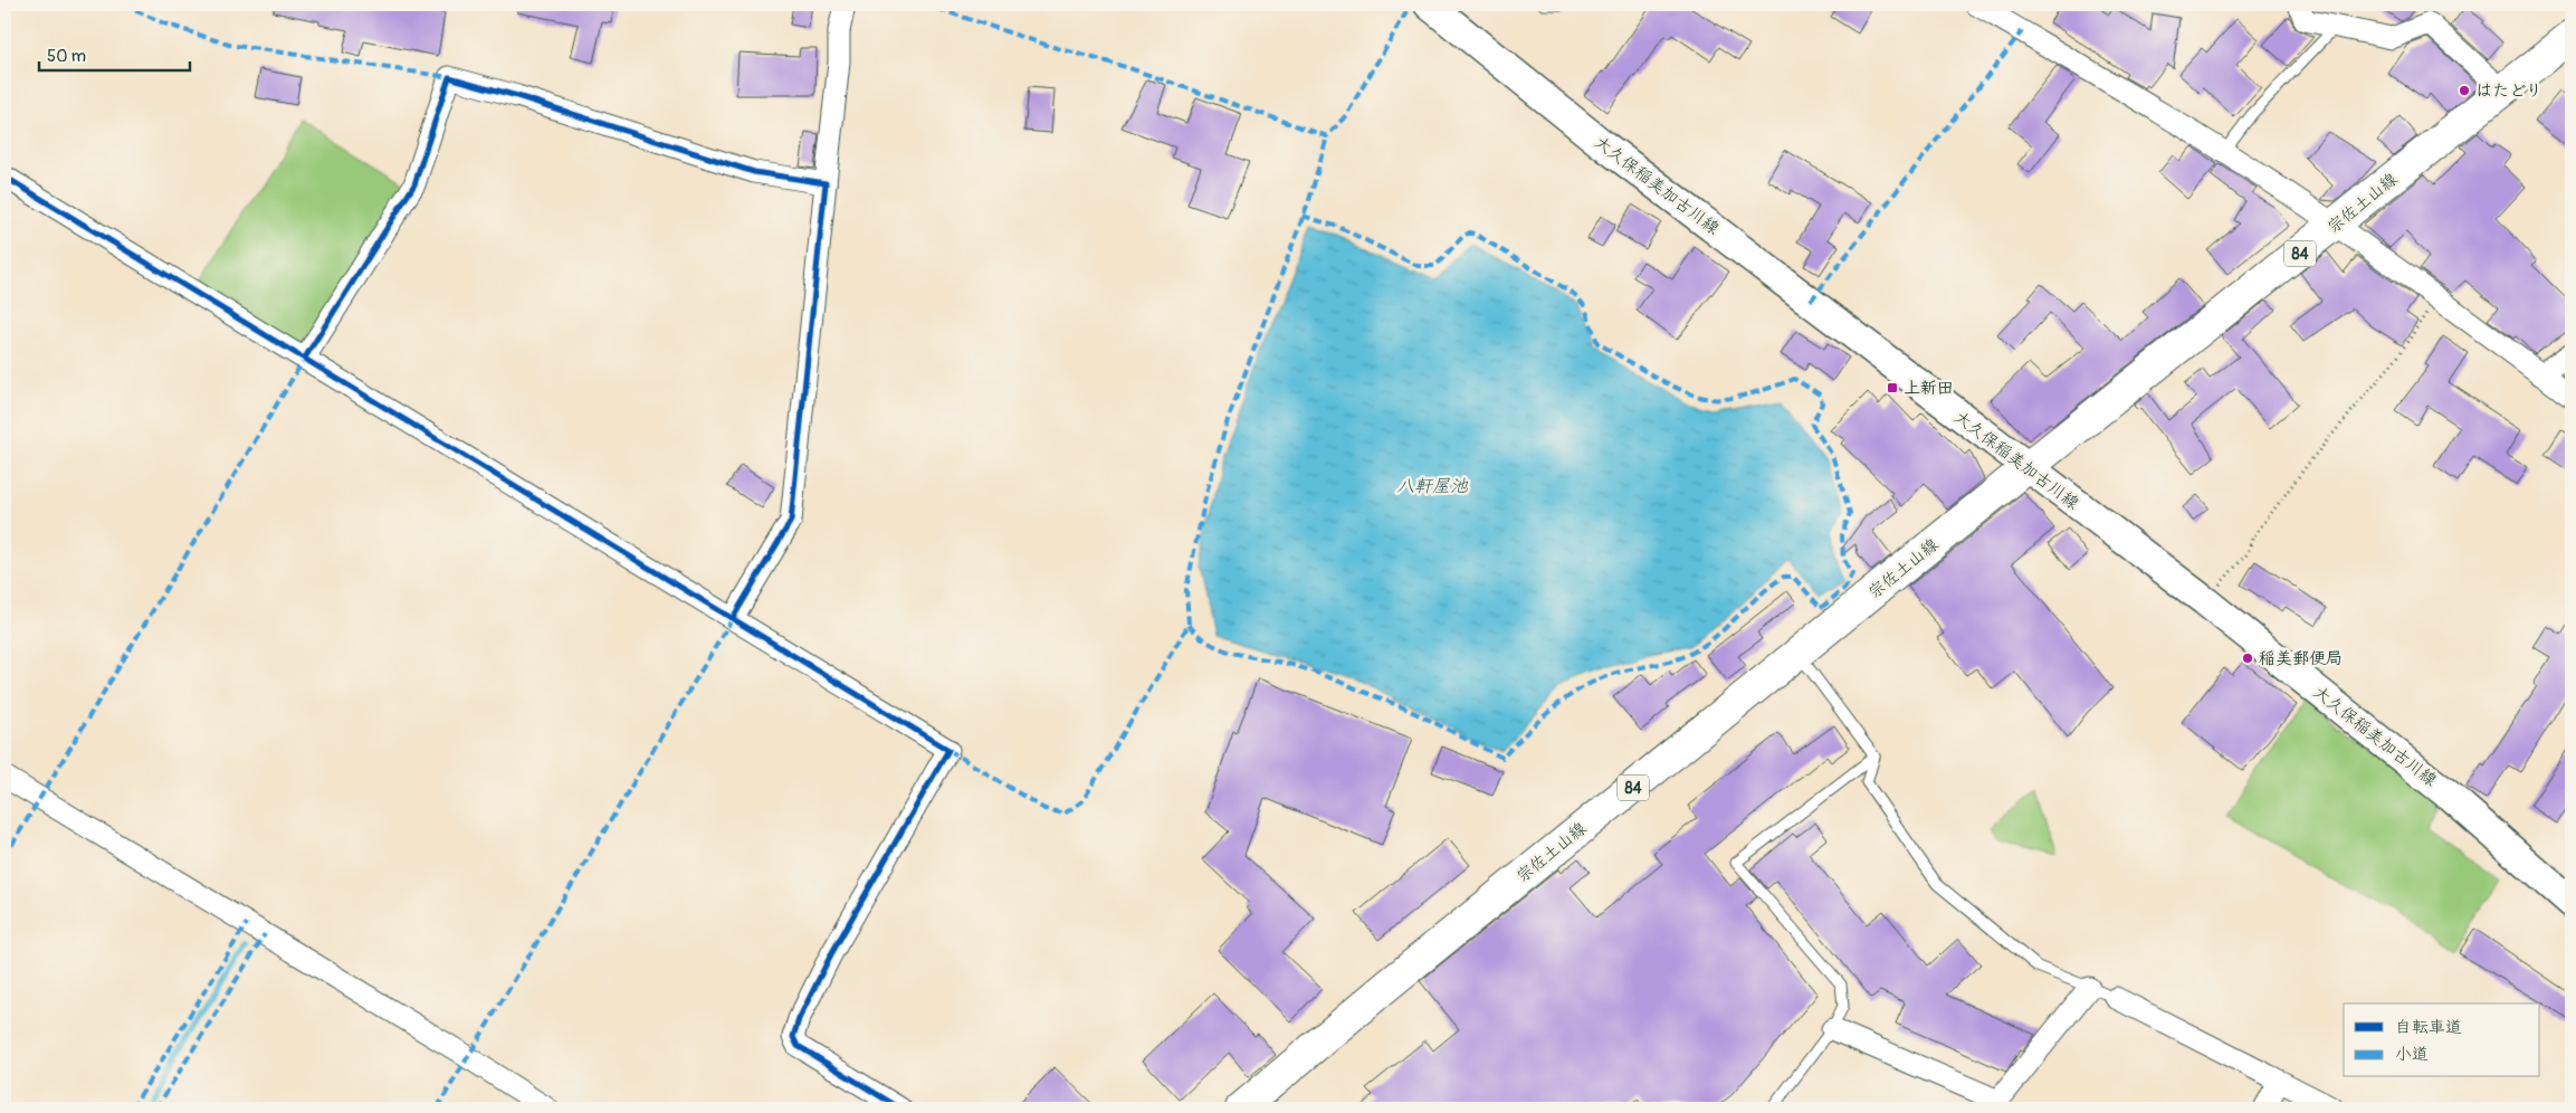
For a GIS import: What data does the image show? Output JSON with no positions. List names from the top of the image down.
{
  "streets": {
    "main road": ["大久保稲美加古川線", "宗佐土山線", "84"]
  },
  "crossings": [
    ["大久保稲美加古川線", "宗佐土山線"]
  ],
  "water": ["八軒屋池"],
  "places": {
    "other": ["はたどり", "稲美郵便局"],
    "transit": ["上新田"]
  },
  "legend": ["自転車道", "小道"],
  "scale_bar": "50 m"
}
